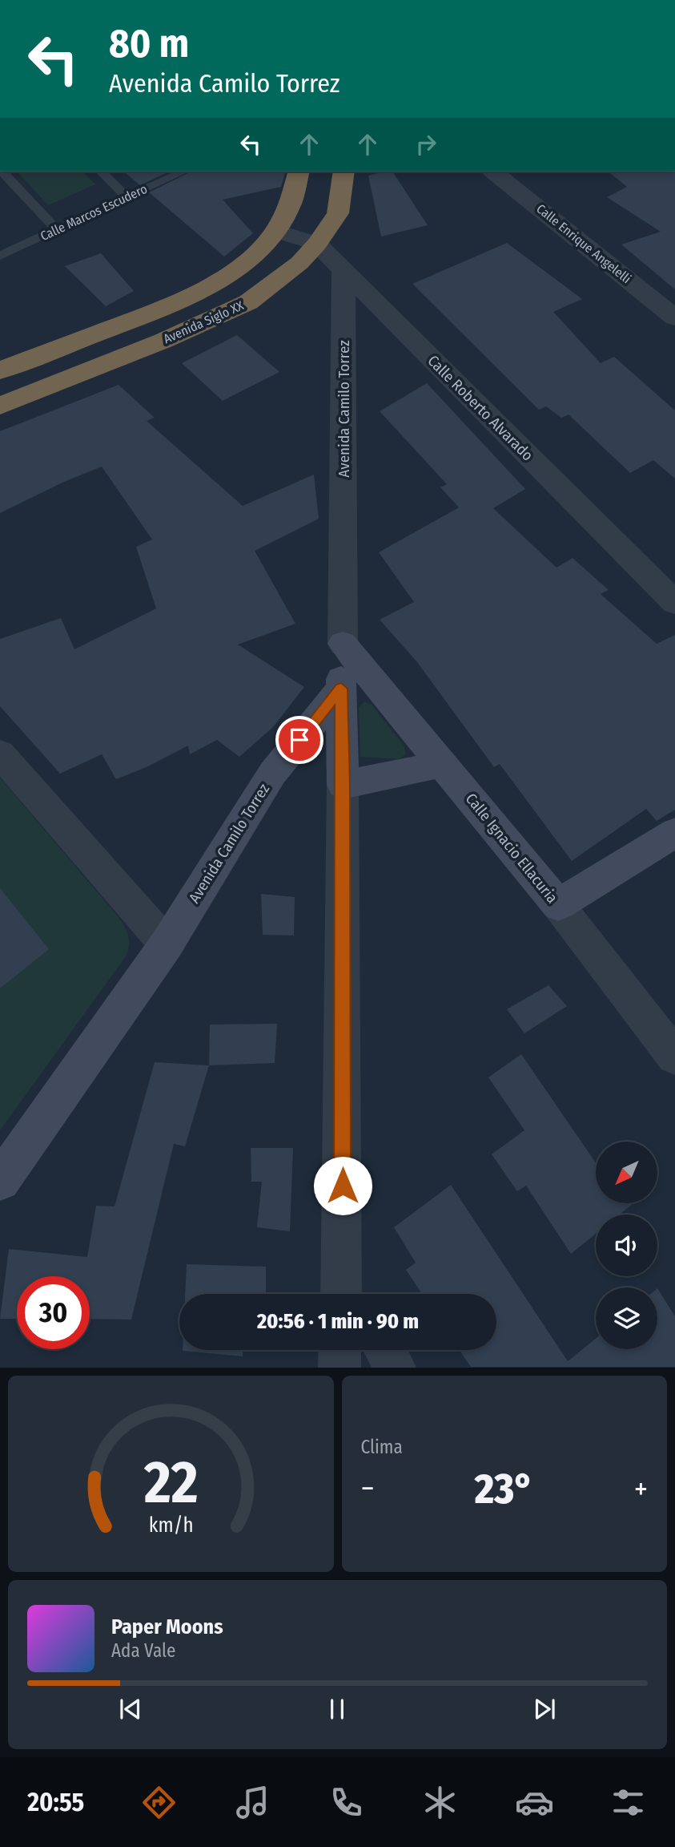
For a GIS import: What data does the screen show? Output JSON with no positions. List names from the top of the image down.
{
  "streets": {
    "highway": ["Avenida Siglo XX"],
    "street": [
      "Calle Enrique Angelelli",
      "Calle Roberto Alvarado",
      "Avenida Camilo Torrez",
      "Calle Ignacio Ellacuria"
    ],
    "lane": ["Calle Marcos Escudero"]
  },
  "crossings": [
    ["Avenida Siglo XX", "Calle Roberto Alvarado"],
    ["Calle Roberto Alvarado", "Avenida Camilo Torrez"],
    ["Avenida Camilo Torrez", "Calle Ignacio Ellacuria"]
  ],
  "north": "bottom left",
  "page": {
    "turn": ["80 m", "Avenida Camilo Torrez"],
    "limit": "30",
    "trip": "20:56 · 1 min · 90 m",
    "tile": "Clima",
    "heat": ["−", "23°", "+"],
    "song": ["Paper Moons", "Ada Vale"],
    "tabs": "20:55",
    "gauge": ["22", "km/h"]
  }
}
